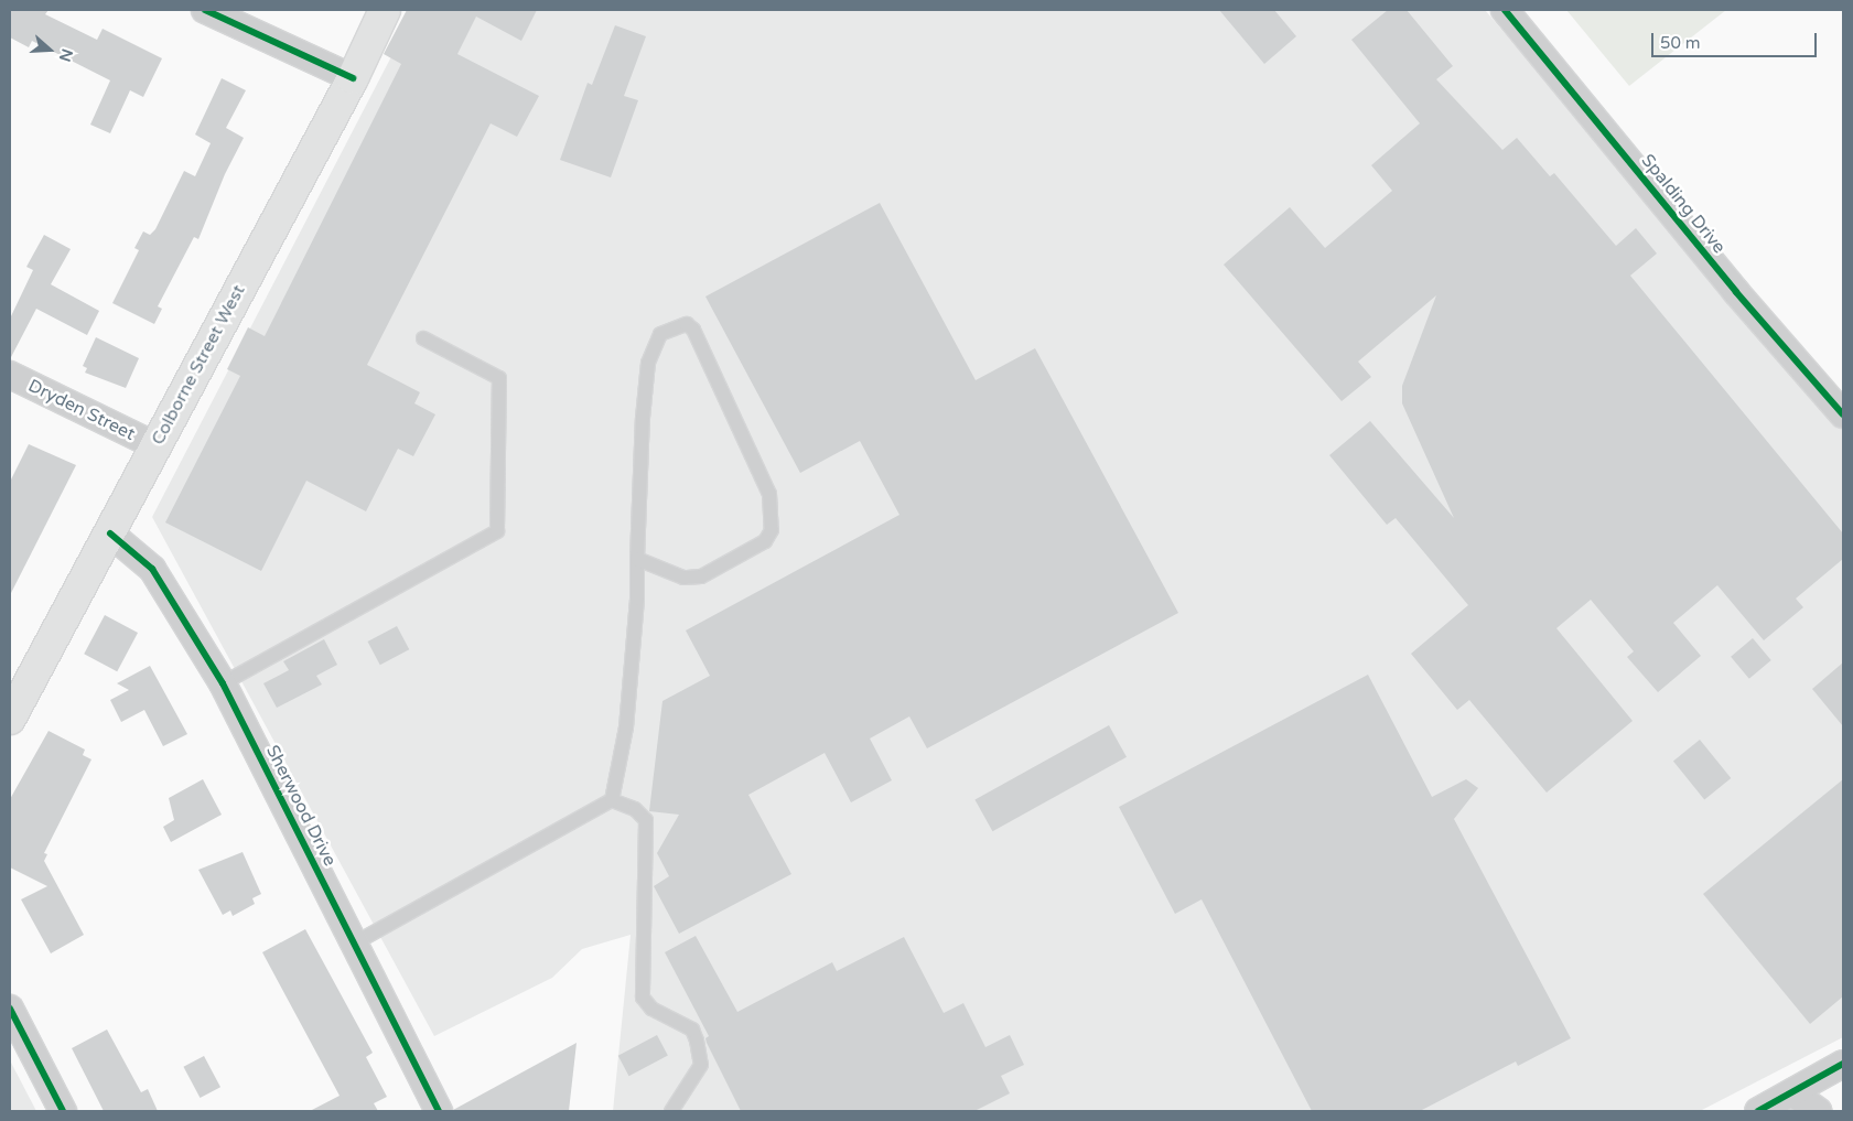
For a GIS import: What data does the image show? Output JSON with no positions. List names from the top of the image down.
{
  "streets": {
    "main road": ["Colborne Street West"],
    "street": ["Spalding Drive", "Dryden Street", "Sherwood Drive"]
  },
  "crossings": [
    ["Colborne Street West", "Dryden Street"],
    ["Colborne Street West", "Sherwood Drive"]
  ],
  "scale_bar": "50 m",
  "north": "right"
}
